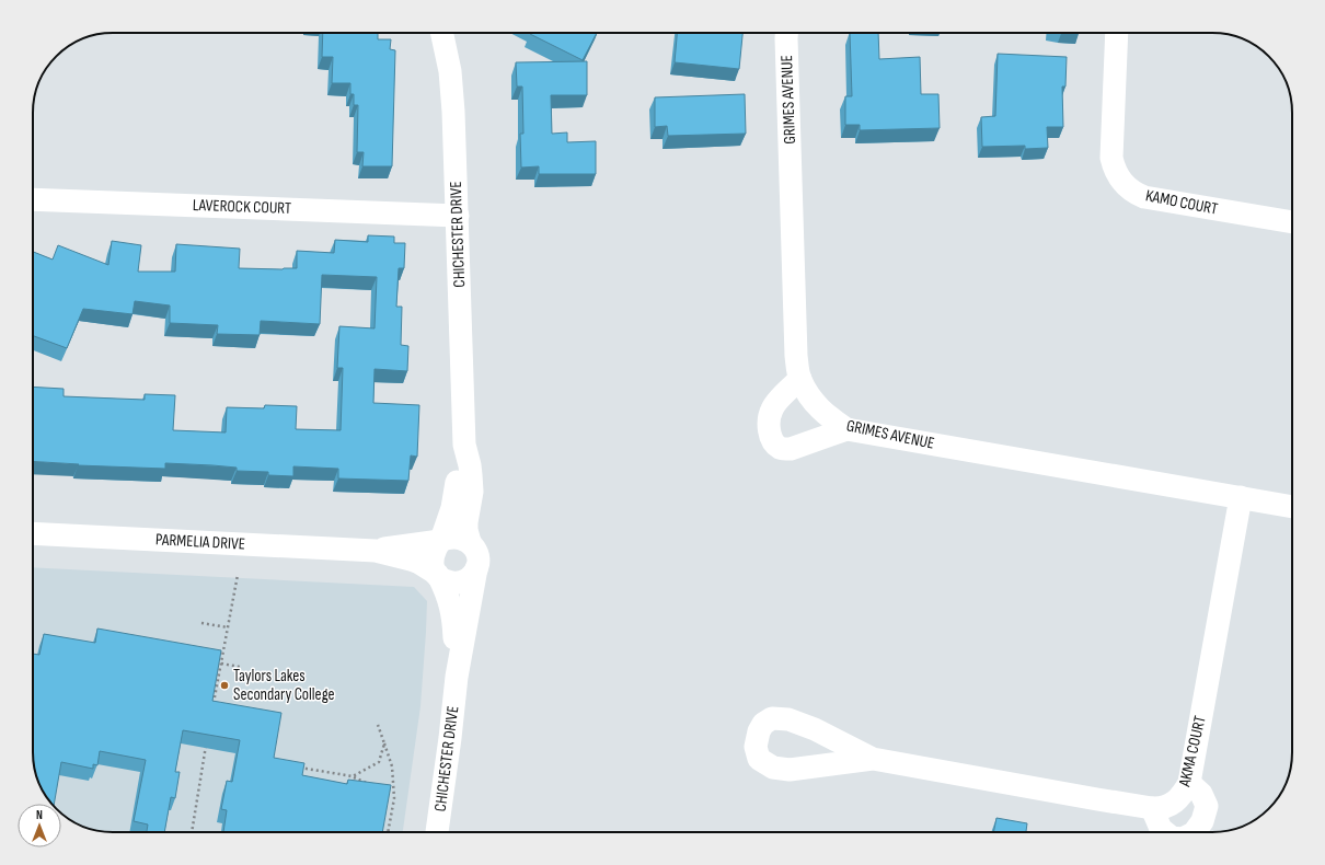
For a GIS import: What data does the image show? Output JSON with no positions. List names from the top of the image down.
{
  "streets": {
    "street": [
      "GRIMES AVENUE",
      "KAMO COURT",
      "LAVEROCK COURT",
      "CHICHESTER DRIVE",
      "PARMELIA DRIVE",
      "AKMA COURT"
    ]
  },
  "crossings": [
    ["GRIMES AVENUE", "AKMA COURT"],
    ["LAVEROCK COURT", "CHICHESTER DRIVE"],
    ["CHICHESTER DRIVE", "PARMELIA DRIVE"]
  ],
  "places": ["Taylors Lakes Secondary College"],
  "north": "top"
}
